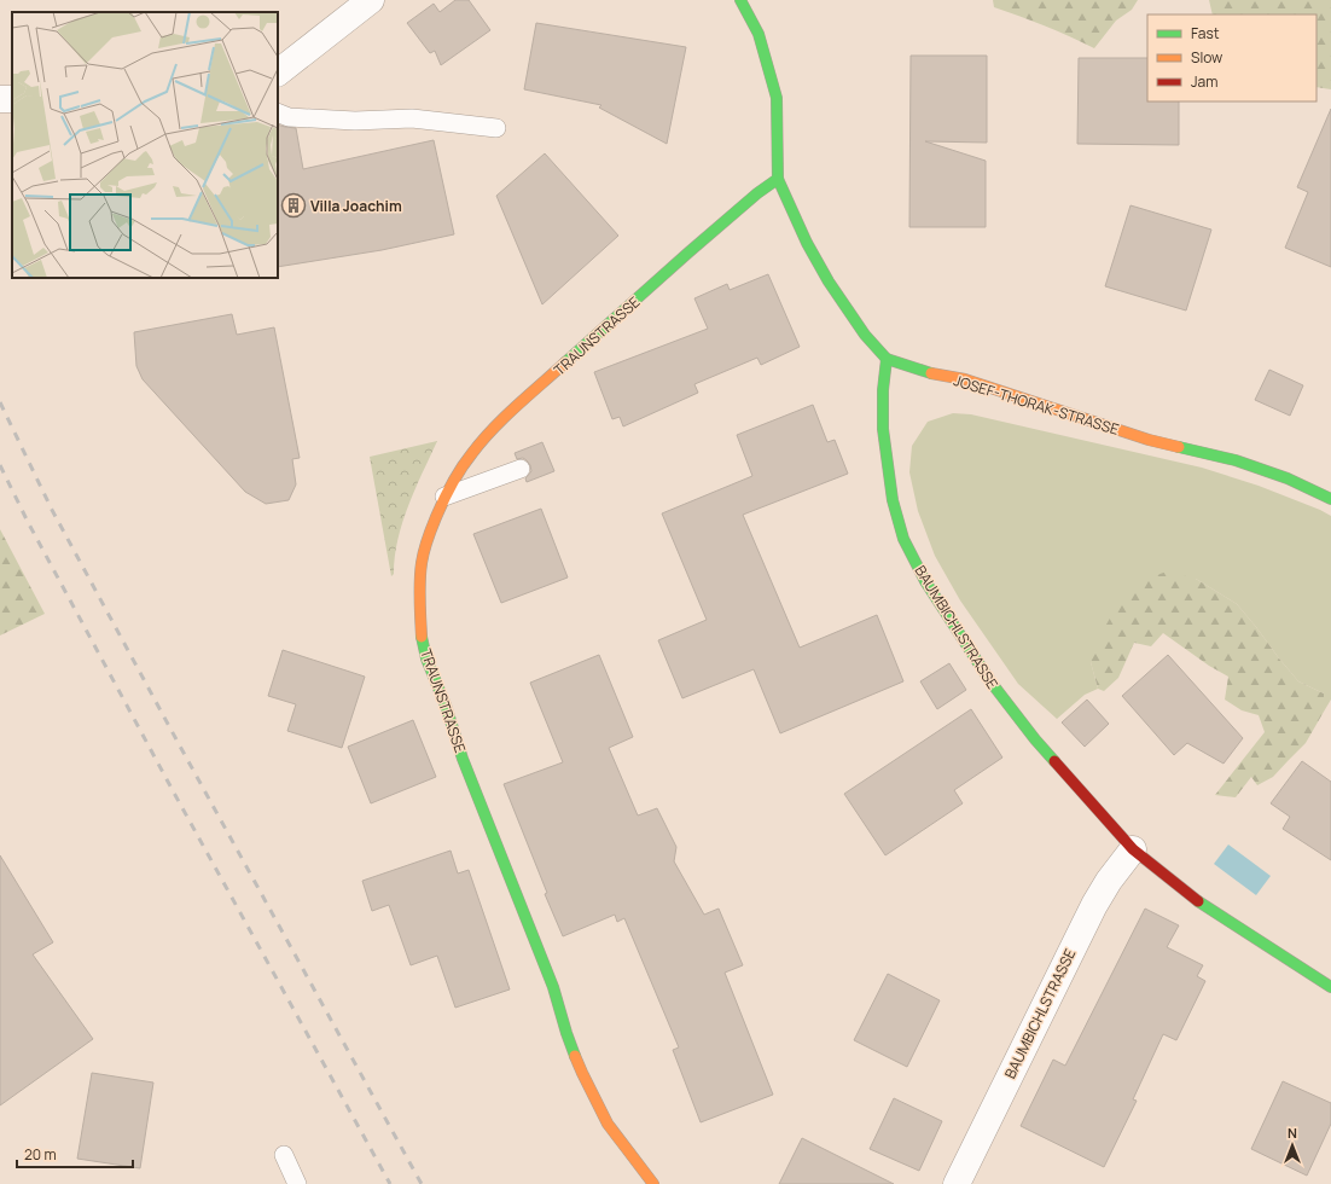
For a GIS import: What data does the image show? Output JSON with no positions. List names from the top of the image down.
{
  "streets": {
    "street": ["TRAUNSTRASSE", "JOSEF-THORAK-STRASSE", "BAUMBICHLSTRASSE"]
  },
  "crossings": [
    ["TRAUNSTRASSE", "JOSEF-THORAK-STRASSE"],
    ["JOSEF-THORAK-STRASSE", "BAUMBICHLSTRASSE"]
  ],
  "places": {
    "building": ["Villa Joachim"]
  },
  "legend": ["Fast", "Slow", "Jam"],
  "scale_bar": "20 m",
  "north": "top"
}
